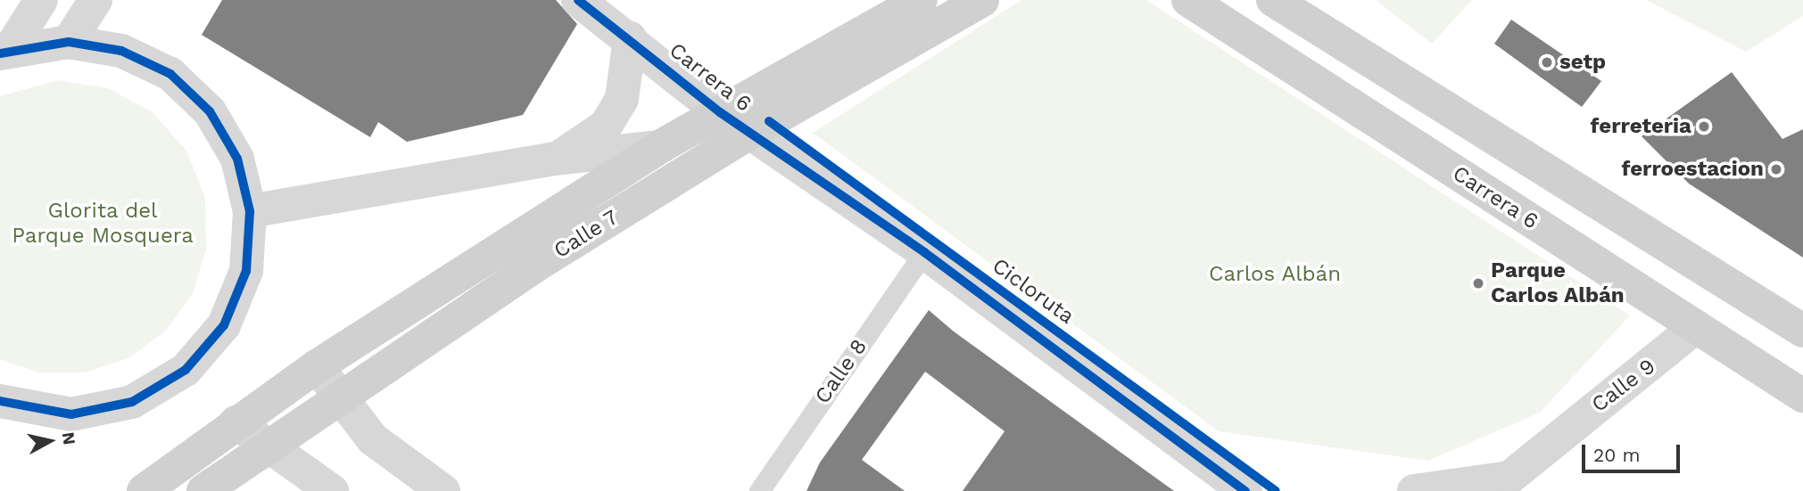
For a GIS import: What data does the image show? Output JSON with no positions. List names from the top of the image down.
{
  "streets": {
    "main road": ["Carrera 6", "Calle 7"],
    "street": ["Calle 9"],
    "lane": ["Calle 8"],
    "cycle path": ["Cicloruta"]
  },
  "crossings": [
    ["Carrera 6", "Calle 7"],
    ["Carrera 6", "Calle 8"],
    ["Carrera 6", "Calle 9"]
  ],
  "parks": ["Glorita del Parque Mosquera", "Carlos Albán"],
  "places": [
    "setp",
    "ferreteria",
    "ferroestacion",
    "Parque Carlos Albán"
  ],
  "scale_bar": "20 m",
  "north": "right"
}
